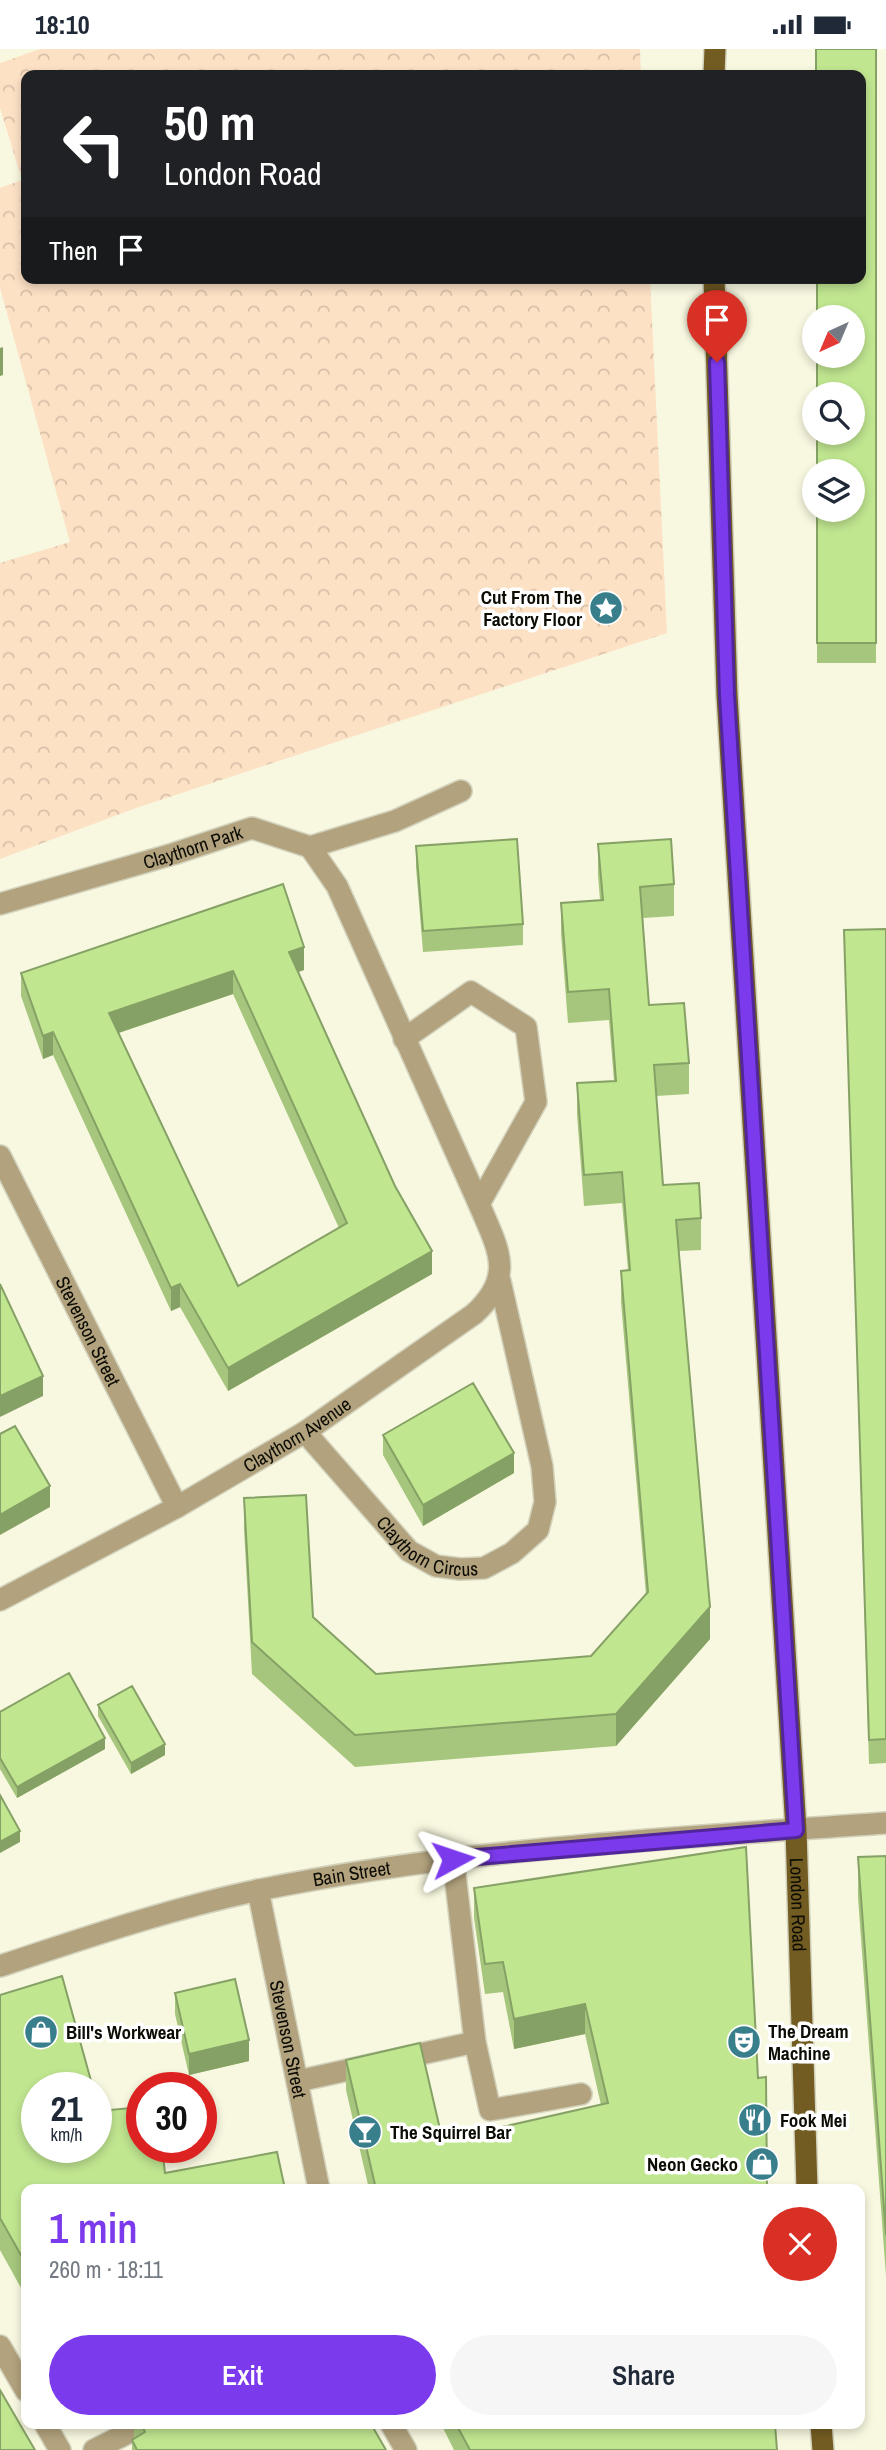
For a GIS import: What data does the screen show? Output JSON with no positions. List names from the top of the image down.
{
  "streets": {
    "main road": ["London Road"],
    "street": [
      "Claythorn Park",
      "Stevenson Street",
      "Claythorn Avenue",
      "Claythorn Circus",
      "Bain Street"
    ]
  },
  "crossings": [
    ["Stevenson Street", "Claythorn Avenue"],
    ["Stevenson Street", "Bain Street"],
    ["Claythorn Avenue", "Claythorn Circus"],
    ["Bain Street", "London Road"]
  ],
  "places": {
    "place": ["Cut From The Factory Floor"],
    "shop": ["Bill's Workwear", "Neon Gecko"],
    "theatre": ["The Dream Machine"],
    "restaurant": ["Fook Mei"],
    "bar": ["The Squirrel Bar"]
  },
  "north": "bottom left",
  "page": {
    "status": "18:10",
    "turn": ["50 m", "London Road"],
    "then": "Then",
    "speed": "21 km/h",
    "limit": "30",
    "heading": ["1 min", "260 m · 18:11"],
    "buttons": ["Exit", "Share"]
  }
}
